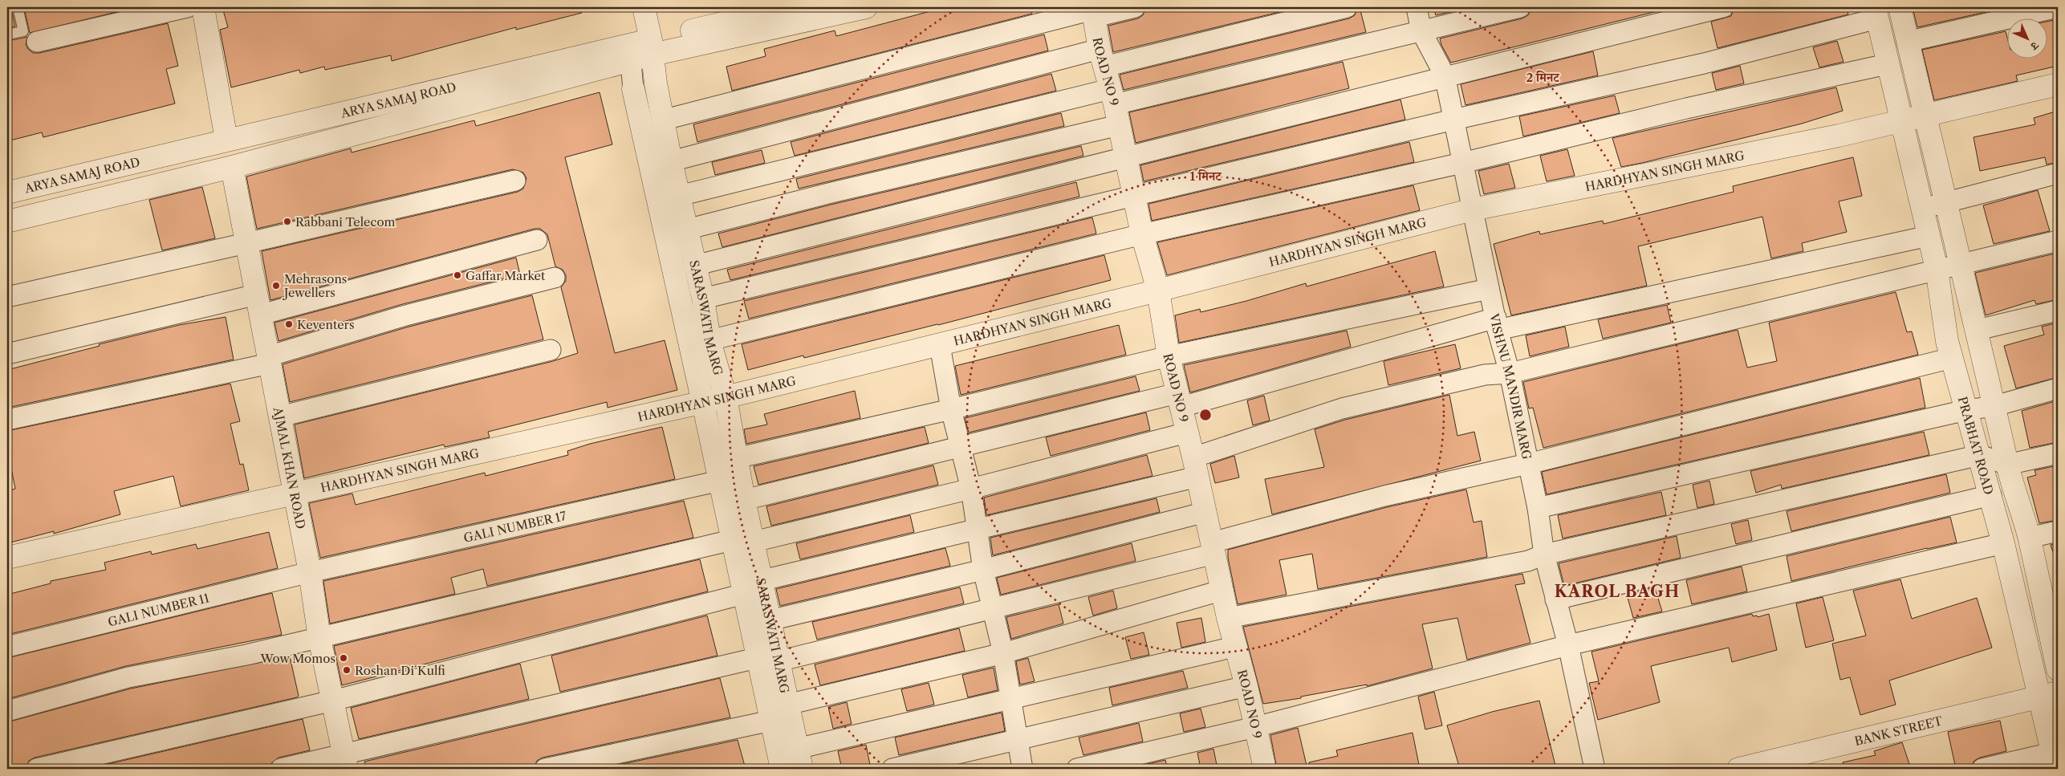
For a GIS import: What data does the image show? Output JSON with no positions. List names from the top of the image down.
{
  "streets": {
    "street": [
      "ROAD NO 9",
      "ARYA SAMAJ ROAD",
      "HARDHYAN SINGH MARG",
      "SARASWATI MARG",
      "VISHNU MANDIR MARG",
      "PRABHAT ROAD",
      "AJMAL KHAN ROAD",
      "GALI NUMBER 17",
      "GALI NUMBER 11",
      "BANK STREET"
    ]
  },
  "crossings": [
    ["ROAD NO 9", "HARDHYAN SINGH MARG"],
    ["ARYA SAMAJ ROAD", "SARASWATI MARG"],
    ["HARDHYAN SINGH MARG", "SARASWATI MARG"],
    ["HARDHYAN SINGH MARG", "VISHNU MANDIR MARG"],
    ["HARDHYAN SINGH MARG", "PRABHAT ROAD"],
    ["HARDHYAN SINGH MARG", "AJMAL KHAN ROAD"],
    ["SARASWATI MARG", "GALI NUMBER 17"],
    ["PRABHAT ROAD", "BANK STREET"],
    ["AJMAL KHAN ROAD", "GALI NUMBER 17"],
    ["AJMAL KHAN ROAD", "GALI NUMBER 11"],
    ["GALI NUMBER 17", "GALI NUMBER 11"]
  ],
  "districts": ["KAROL BAGH"],
  "places": [
    "Rabbani Telecom",
    "Gaffar Market",
    "Mehrasons Jewellers",
    "Keventers",
    "Wow Momos",
    "Roshan Di Kulfi"
  ],
  "north": "bottom right",
  "rings": ["2 मिनट", "1 मिनट"]
}
